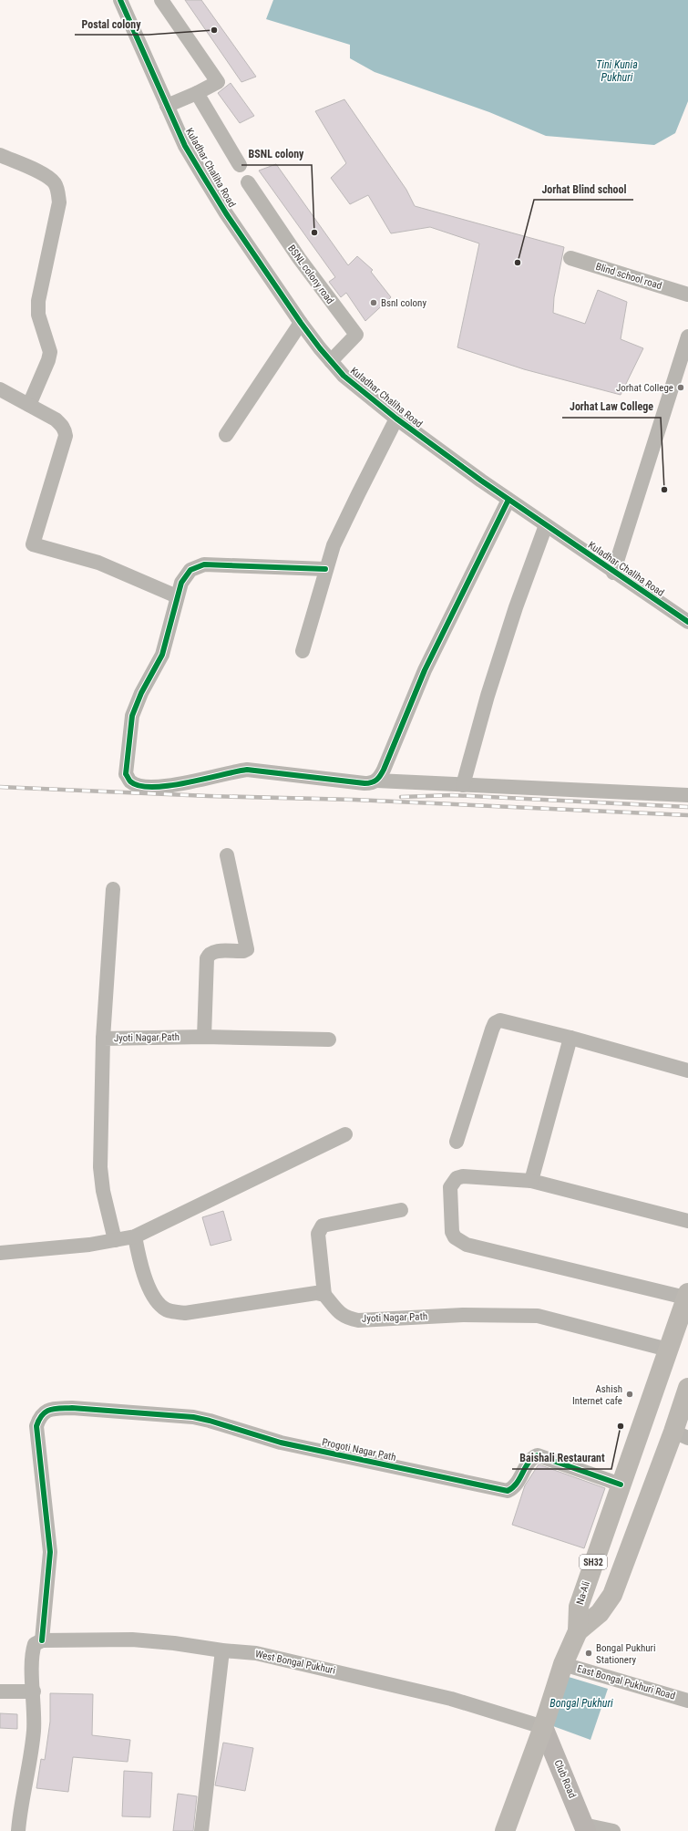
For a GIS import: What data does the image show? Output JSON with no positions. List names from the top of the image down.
{
  "streets": {
    "main road": ["SH32", "Na-Ali"],
    "street": [
      "Kuladhar Chaliha Road",
      "BSNL colony road",
      "Blind school road",
      "Jyoti Nagar Path",
      "Progoti Nagar Path",
      "West Bongal Pukhuri",
      "East Bongal Pukhuri Road",
      "Club Road"
    ]
  },
  "crossings": [
    ["Kuladhar Chaliha Road", "BSNL colony road"],
    ["Jyoti Nagar Path", "Na-Ali"],
    ["Progoti Nagar Path", "Na-Ali"],
    ["Progoti Nagar Path", "West Bongal Pukhuri"],
    ["Na-Ali", "West Bongal Pukhuri"],
    ["Na-Ali", "East Bongal Pukhuri Road"],
    ["Na-Ali", "Club Road"],
    ["West Bongal Pukhuri", "Club Road"]
  ],
  "water": ["Tini Kunia Pukhuri", "Bongal Pukhuri"],
  "places": [
    "Postal colony",
    "BSNL colony",
    "Jorhat Blind school",
    "Bsnl colony",
    "Jorhat College",
    "Jorhat Law College",
    "Ashish Internet cafe",
    "Baishali Restaurant",
    "Bongal Pukhuri Stationery"
  ]
}
